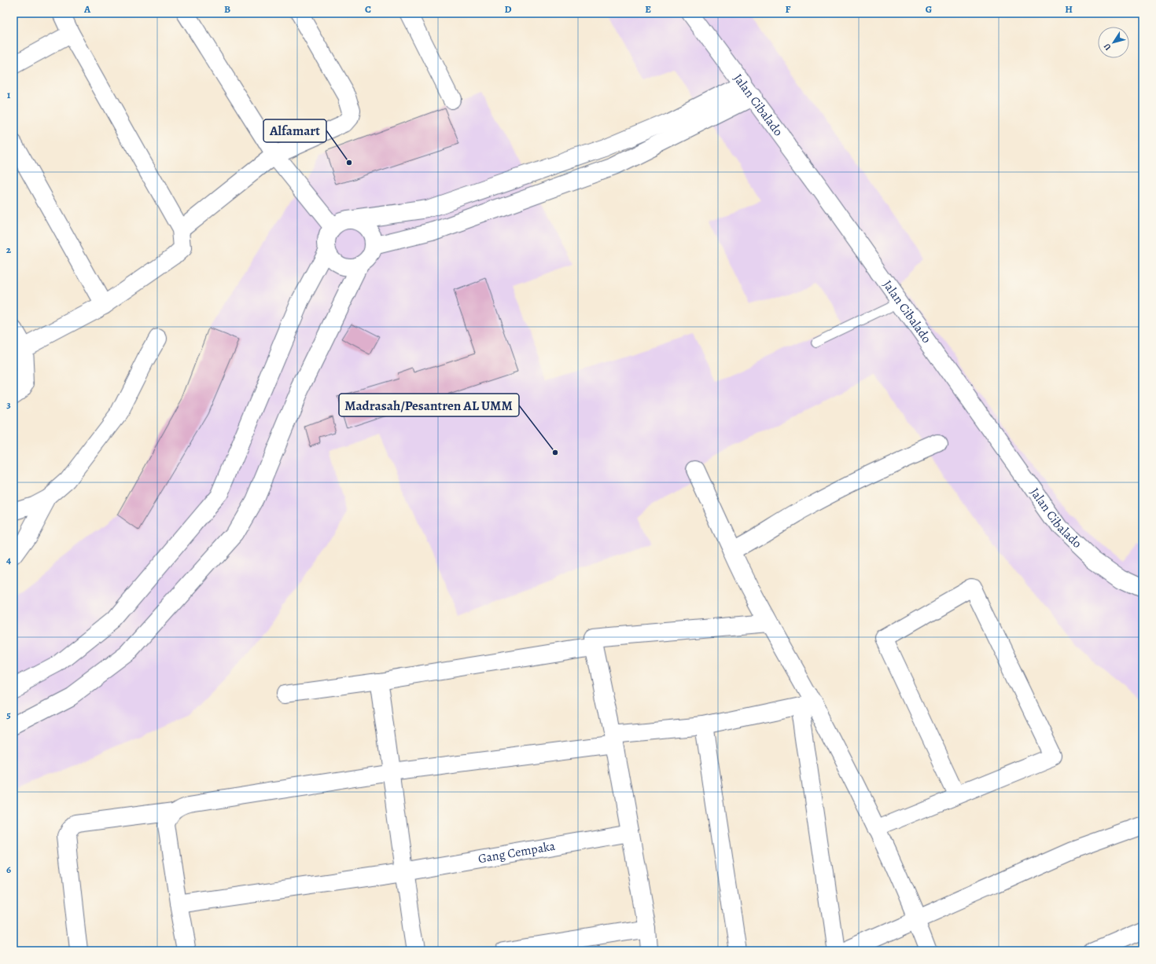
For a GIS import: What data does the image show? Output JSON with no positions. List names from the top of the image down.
{
  "streets": {
    "street": ["Jalan Cibalado", "Gang Cempaka"]
  },
  "places": ["Alfamart", "Madrasah/Pesantren AL UMM"],
  "north": "bottom left",
  "grid": {
    "columns": [
      "A",
      "B",
      "C",
      "D",
      "E",
      "F",
      "G",
      "H"
    ],
    "rows": [
      "1",
      "2",
      "3",
      "4",
      "5",
      "6"
    ]
  }
}
